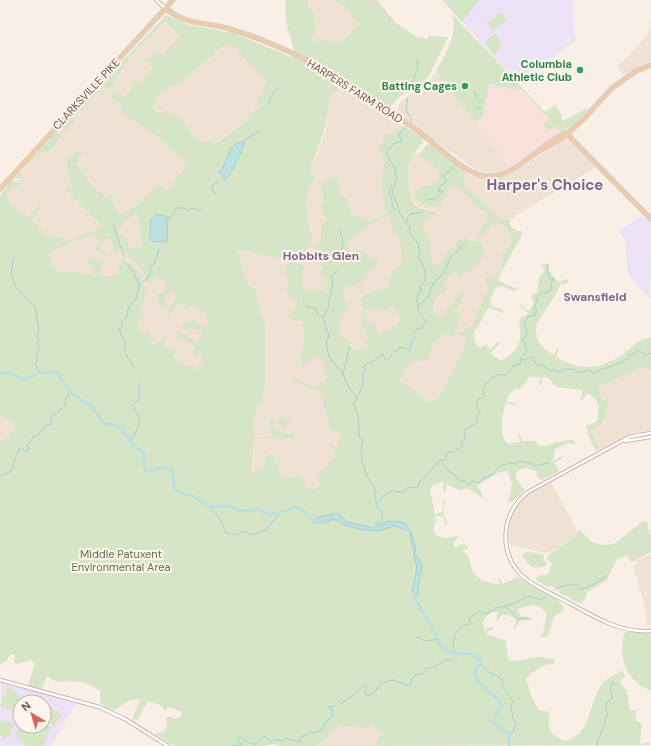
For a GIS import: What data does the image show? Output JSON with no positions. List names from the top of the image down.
{
  "streets": {
    "main road": ["HARPERS FARM ROAD", "CLARKSVILLE PIKE"]
  },
  "crossings": [
    ["HARPERS FARM ROAD", "CLARKSVILLE PIKE"]
  ],
  "districts": ["Harper's Choice", "Hobbits Glen", "Swansfield"],
  "parks": ["Middle Patuxent Environmental Area"],
  "places": ["Columbia Athletic Club", "Batting Cages"],
  "north": "top left"
}
